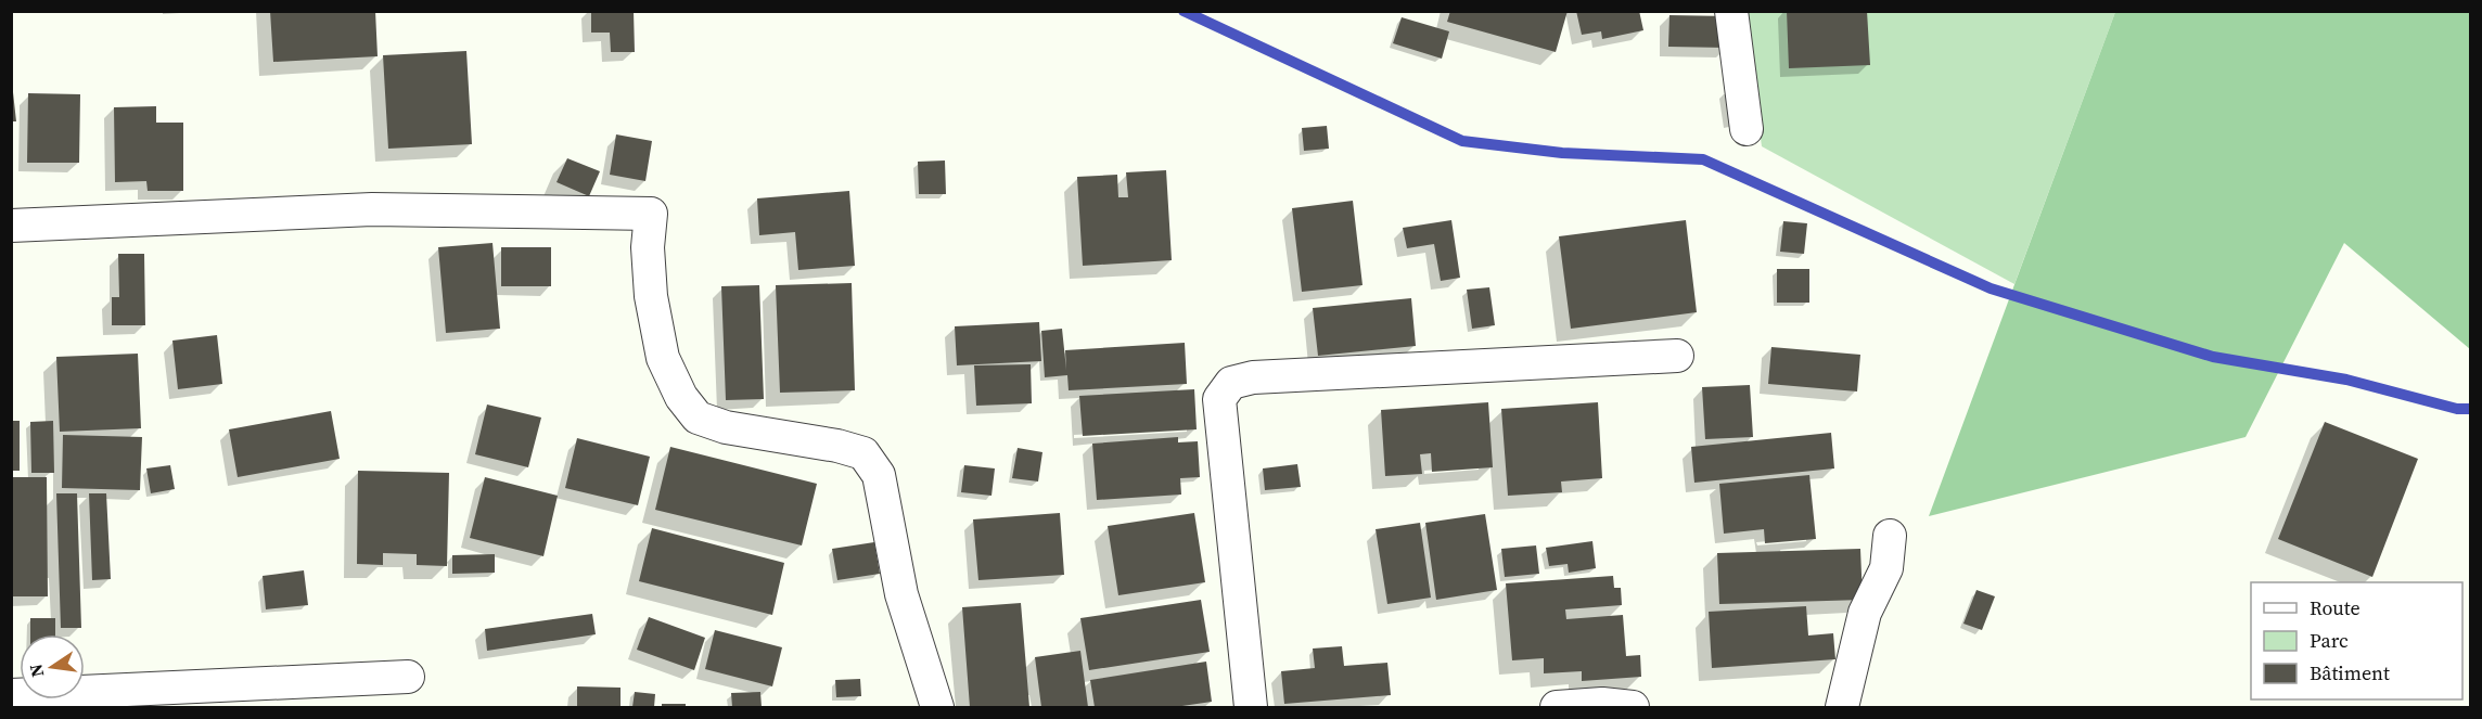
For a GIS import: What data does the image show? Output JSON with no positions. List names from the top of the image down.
{
  "legend": ["Route", "Parc", "Bâtiment"],
  "north": "left"
}
